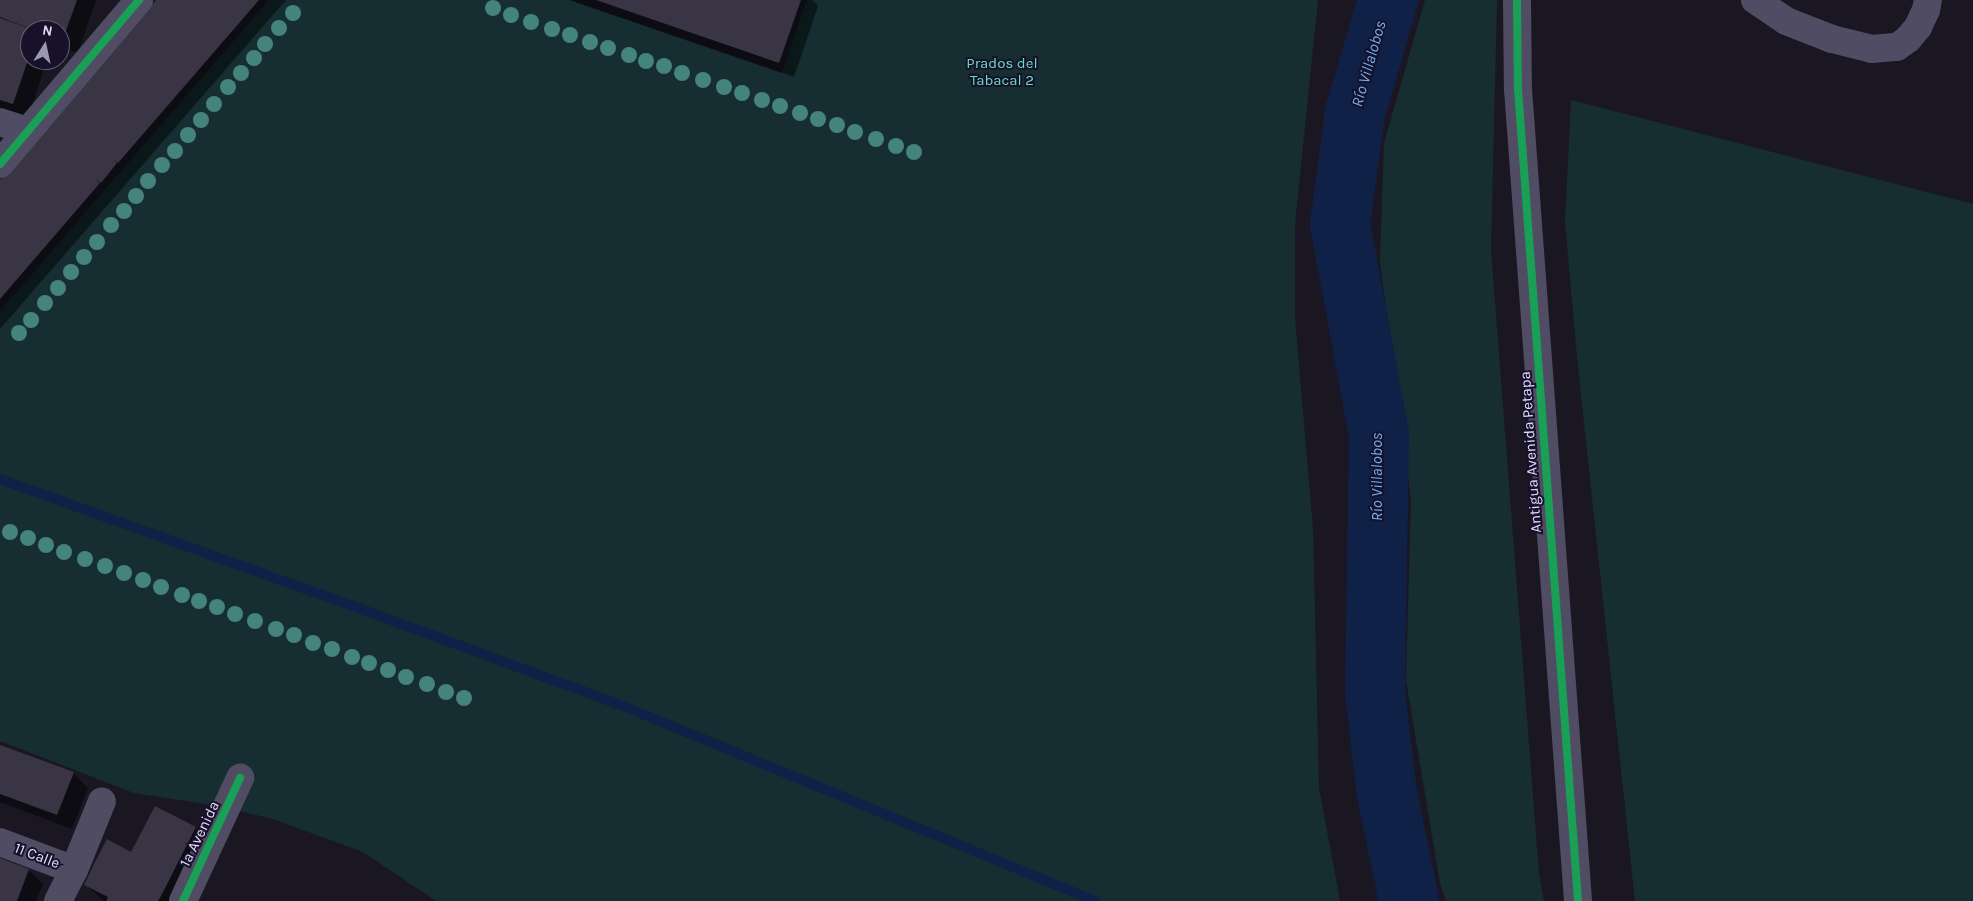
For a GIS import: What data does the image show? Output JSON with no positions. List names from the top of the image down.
{
  "streets": {
    "street": ["Antigua Avenida Petapa", "1a Avenida", "11 Calle"]
  },
  "water": ["Río Villalobos"],
  "parks": ["Prados del Tabacal 2"],
  "north": "top"
}
